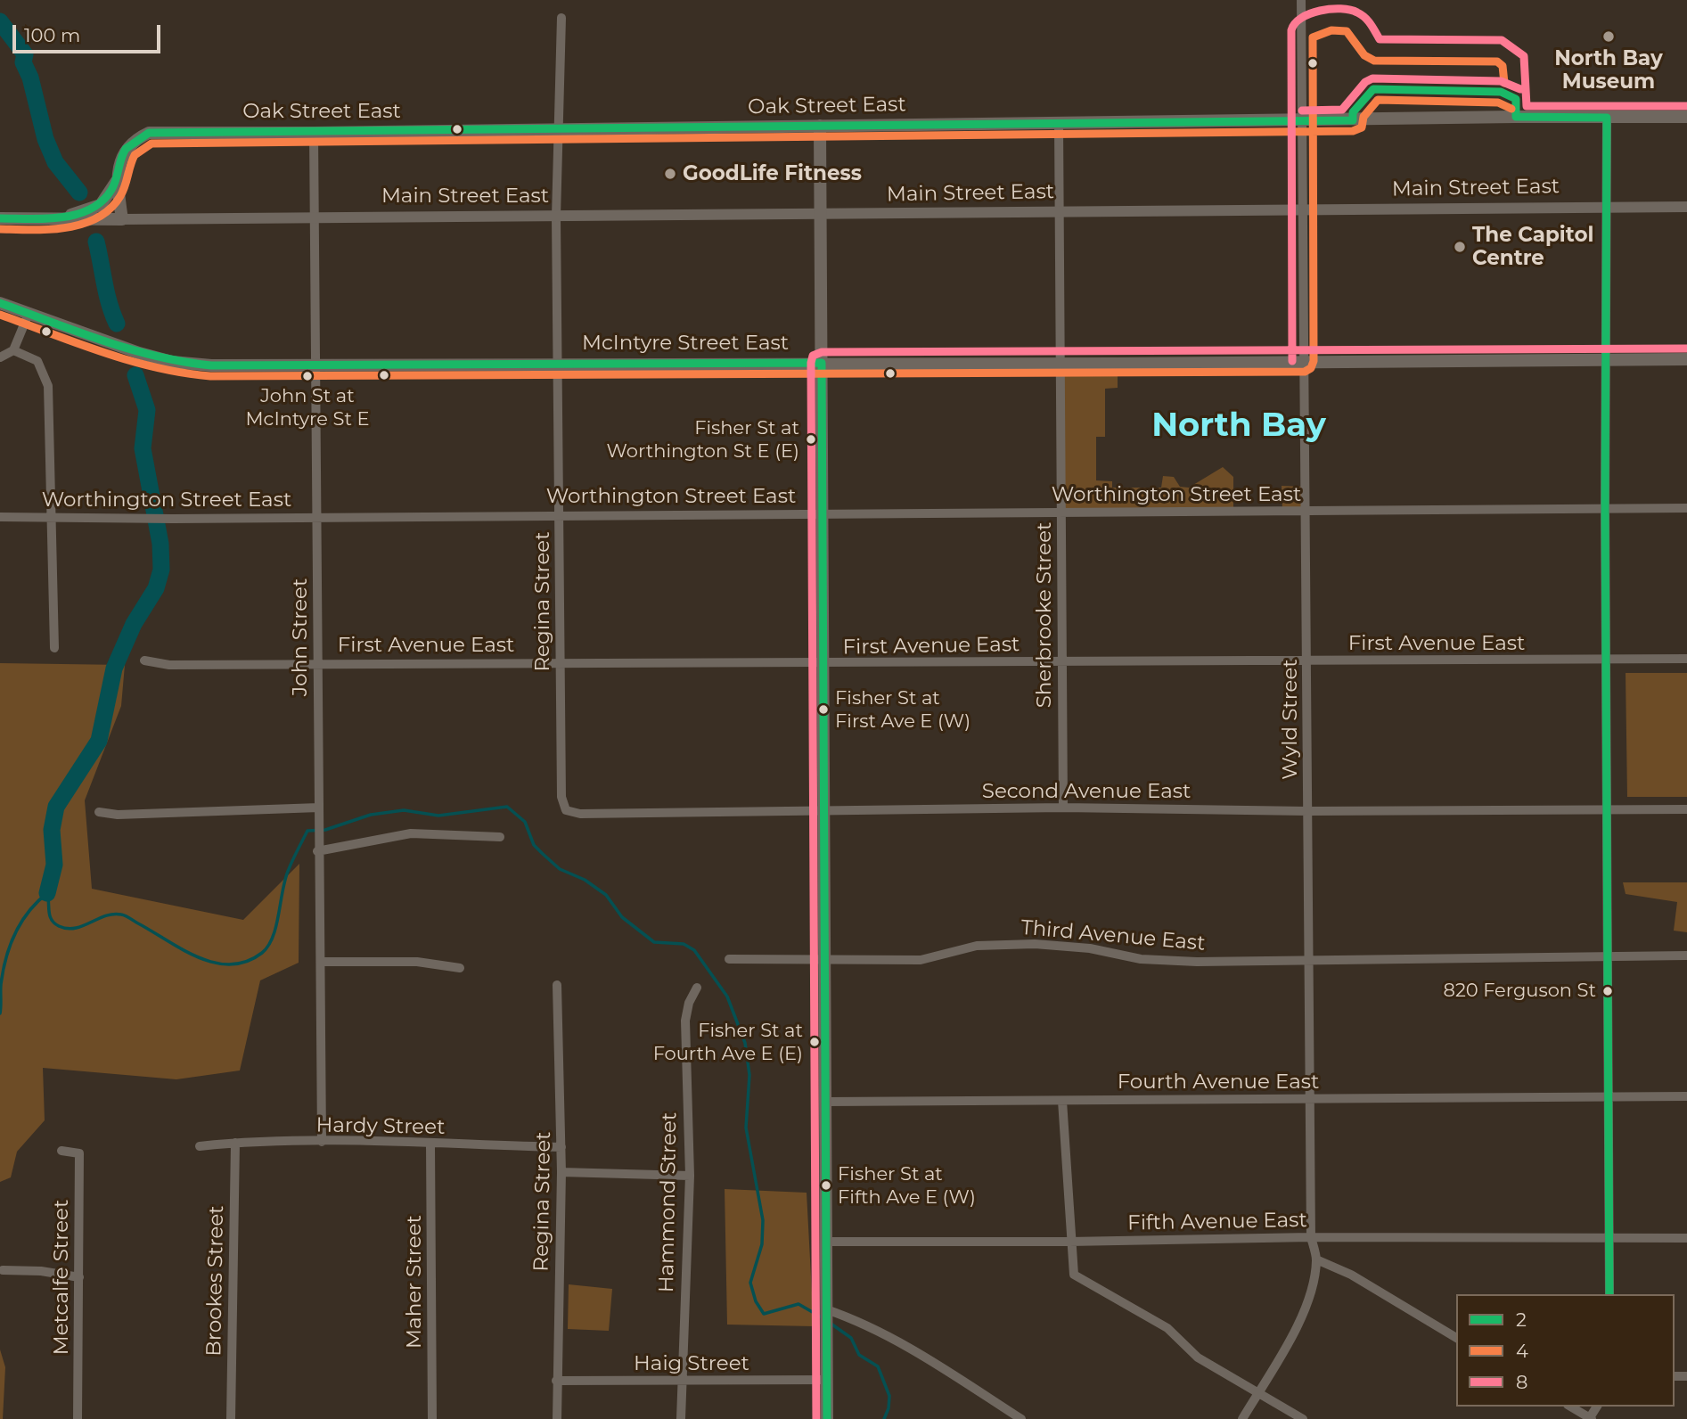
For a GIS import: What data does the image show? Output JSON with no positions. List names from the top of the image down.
{
  "streets": {
    "main road": ["Oak Street East", "Main Street East", "McIntyre Street East"],
    "street": [
      "Worthington Street East",
      "Regina Street",
      "Sherbrooke Street",
      "John Street",
      "First Avenue East",
      "Wyld Street",
      "Second Avenue East",
      "Third Avenue East",
      "Fourth Avenue East",
      "Hardy Street",
      "Hammond Street",
      "Fifth Avenue East",
      "Metcalfe Street",
      "Brookes Street",
      "Maher Street",
      "Haig Street"
    ]
  },
  "crossings": [
    ["Oak Street East", "Main Street East"],
    ["Oak Street East", "Regina Street"],
    ["Oak Street East", "Sherbrooke Street"],
    ["Oak Street East", "John Street"],
    ["Oak Street East", "Wyld Street"],
    ["Main Street East", "Regina Street"],
    ["Main Street East", "Sherbrooke Street"],
    ["Main Street East", "John Street"],
    ["Main Street East", "Wyld Street"],
    ["McIntyre Street East", "Regina Street"],
    ["McIntyre Street East", "Sherbrooke Street"],
    ["McIntyre Street East", "John Street"],
    ["McIntyre Street East", "Wyld Street"],
    ["Worthington Street East", "Regina Street"],
    ["Worthington Street East", "Sherbrooke Street"],
    ["Worthington Street East", "John Street"],
    ["Worthington Street East", "Wyld Street"],
    ["Regina Street", "First Avenue East"],
    ["Regina Street", "Second Avenue East"],
    ["Regina Street", "Hardy Street"],
    ["Regina Street", "Haig Street"],
    ["Sherbrooke Street", "First Avenue East"],
    ["Sherbrooke Street", "Second Avenue East"],
    ["John Street", "First Avenue East"],
    ["John Street", "Hardy Street"],
    ["First Avenue East", "Wyld Street"],
    ["Wyld Street", "Second Avenue East"],
    ["Wyld Street", "Third Avenue East"],
    ["Wyld Street", "Fourth Avenue East"],
    ["Wyld Street", "Fifth Avenue East"],
    ["Hardy Street", "Brookes Street"],
    ["Hardy Street", "Maher Street"],
    ["Hammond Street", "Haig Street"]
  ],
  "districts": ["North Bay"],
  "places": [
    "North Bay Museum",
    "GoodLife Fitness",
    "The Capitol Centre",
    "John St at McIntyre St E",
    "Fisher St at Worthington St E (E)",
    "Fisher St at First Ave E (W)",
    "820 Ferguson St",
    "Fisher St at Fourth Ave E (E)",
    "Fisher St at Fifth Ave E (W)"
  ],
  "lines": ["transit line 8", "transit line 4", "transit line 2"],
  "legend": ["2", "4", "8"],
  "scale_bar": "100 m"
}
